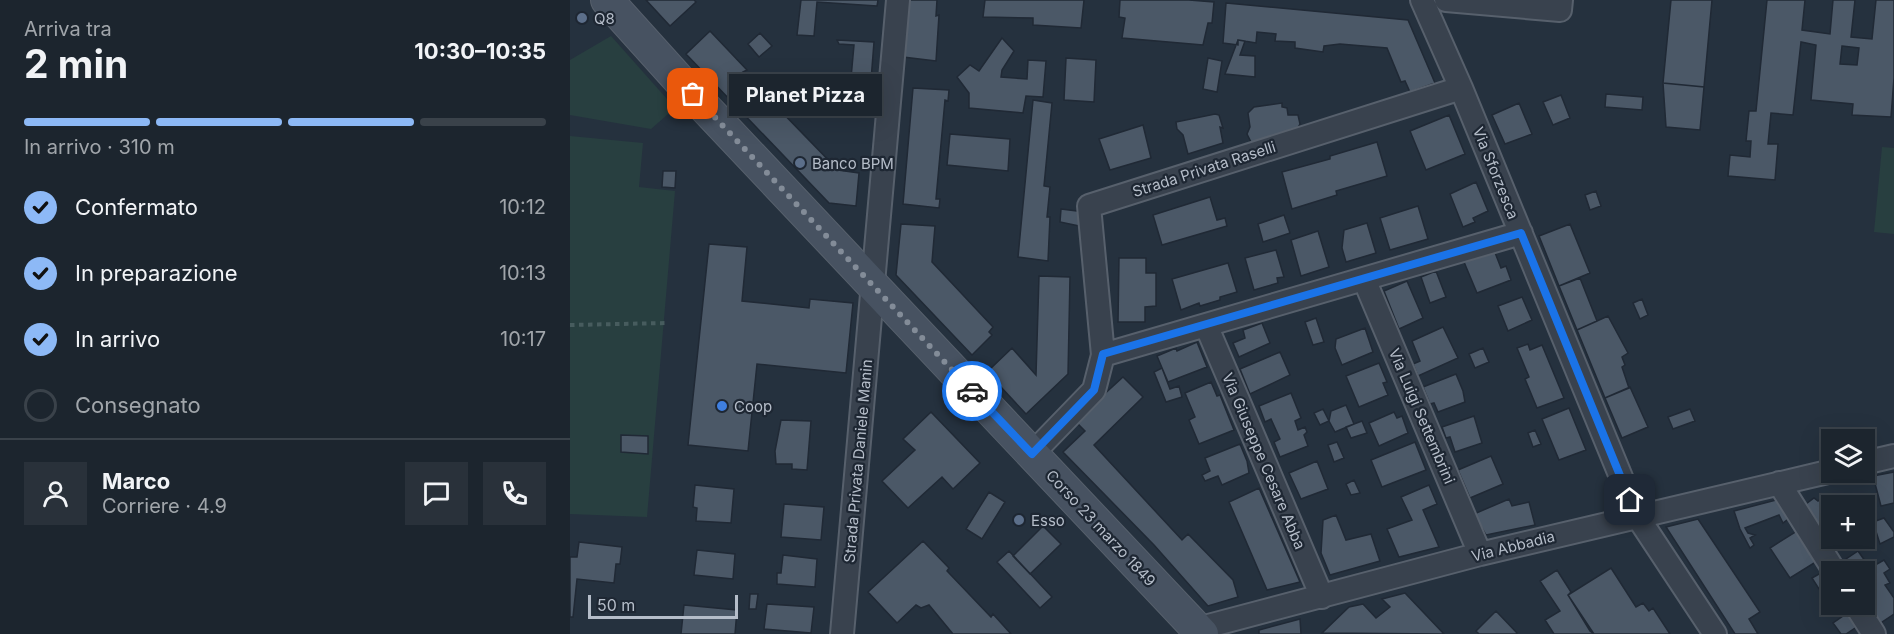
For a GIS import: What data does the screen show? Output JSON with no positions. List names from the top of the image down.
{
  "streets": {
    "main road": ["Corso 23 marzo 1849"],
    "street": [
      "Strada Privata Raselli",
      "Via Sforzesca",
      "Via Luigi Settembrini",
      "Strada Privata Daniele Manin",
      "Via Giuseppe Cesare Abba",
      "Via Abbadia"
    ]
  },
  "crossings": [
    ["Strada Privata Raselli", "Via Sforzesca"],
    ["Via Sforzesca", "Via Abbadia"],
    ["Via Luigi Settembrini", "Via Abbadia"],
    ["Strada Privata Daniele Manin", "Corso 23 marzo 1849"],
    ["Via Giuseppe Cesare Abba", "Via Abbadia"],
    ["Corso 23 marzo 1849", "Via Abbadia"]
  ],
  "places": [
    "Q8",
    "Planet Pizza",
    "Banco BPM",
    "Coop",
    "Esso"
  ],
  "scale_bar": "50 m",
  "page": {
    "heading": ["2 min", "Arriva tra", "10:30–10:35"],
    "panel": ["Marco", "Corriere · 4.9"],
    "bubble": "Planet Pizza",
    "bar": "In arrivo · 310 m",
    "list": [
      ["Confermato", "10:12"],
      ["In preparazione", "10:13"],
      ["In arrivo", "10:17"],
      "Consegnato"
    ],
    "map_buttons": ["+", "−"],
    "scale": "50 m"
  }
}
